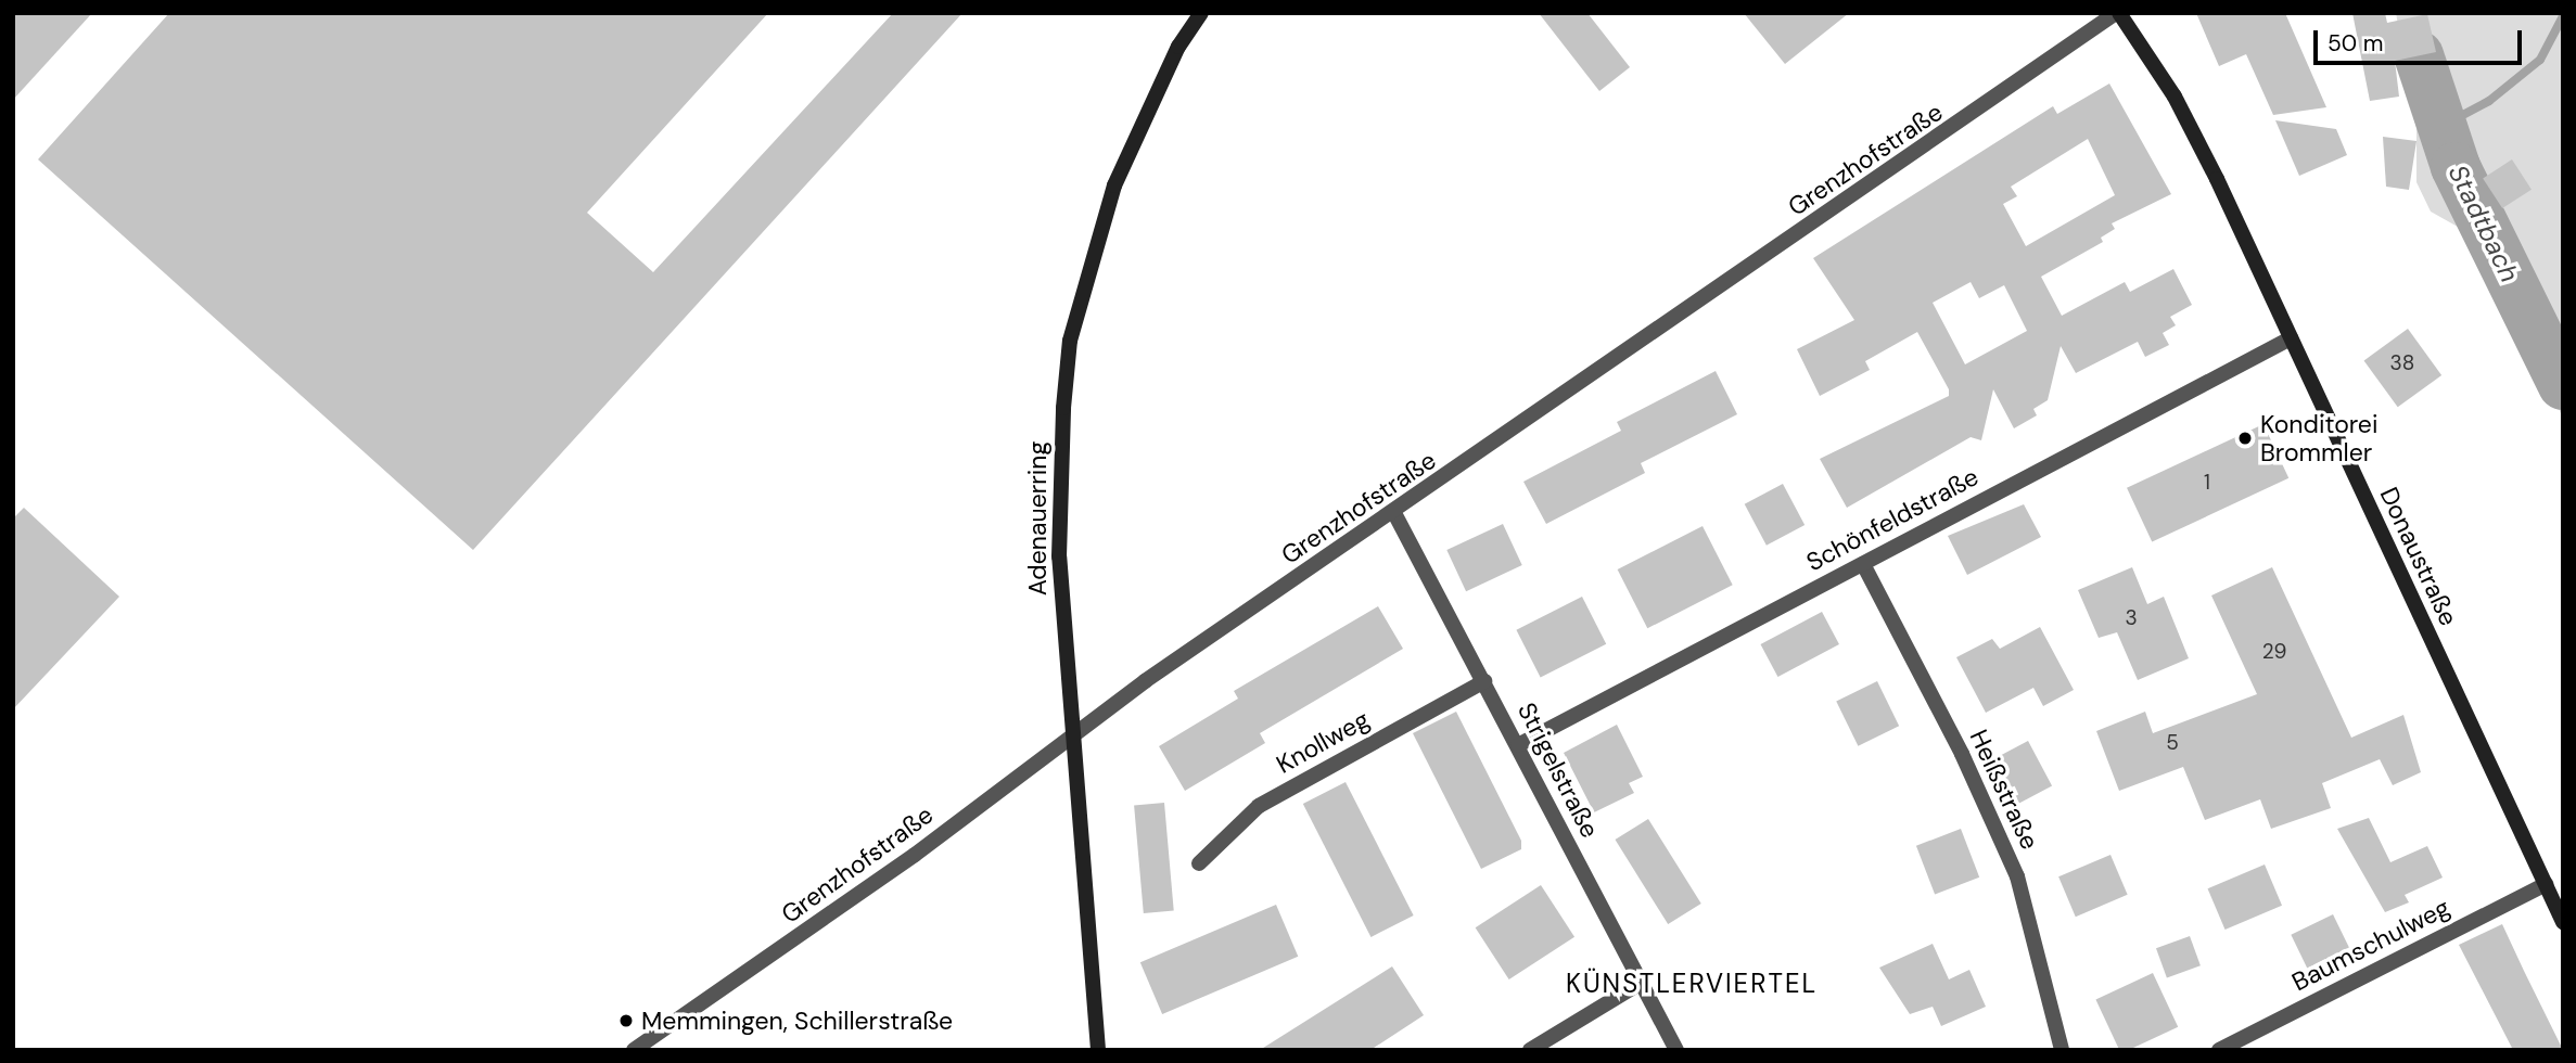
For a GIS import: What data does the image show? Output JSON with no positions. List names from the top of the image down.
{
  "streets": {
    "main road": ["Adenauerring", "Donaustraße"],
    "street": [
      "Grenzhofstraße",
      "Schönfeldstraße",
      "Knollweg",
      "Strigelstraße",
      "Heißstraße",
      "Baumschulweg"
    ]
  },
  "crossings": [
    ["Grenzhofstraße", "Adenauerring"],
    ["Grenzhofstraße", "Donaustraße"],
    ["Grenzhofstraße", "Strigelstraße"],
    ["Schönfeldstraße", "Donaustraße"],
    ["Schönfeldstraße", "Strigelstraße"],
    ["Schönfeldstraße", "Heißstraße"],
    ["Donaustraße", "Baumschulweg"],
    ["Knollweg", "Strigelstraße"]
  ],
  "districts": ["KÜNSTLERVIERTEL"],
  "water": ["Stadtbach"],
  "places": ["Konditorei Brommler", "Memmingen, Schillerstraße"],
  "house_numbers": [
    "38",
    "1",
    "3",
    "29",
    "5"
  ],
  "scale_bar": "50 m"
}
